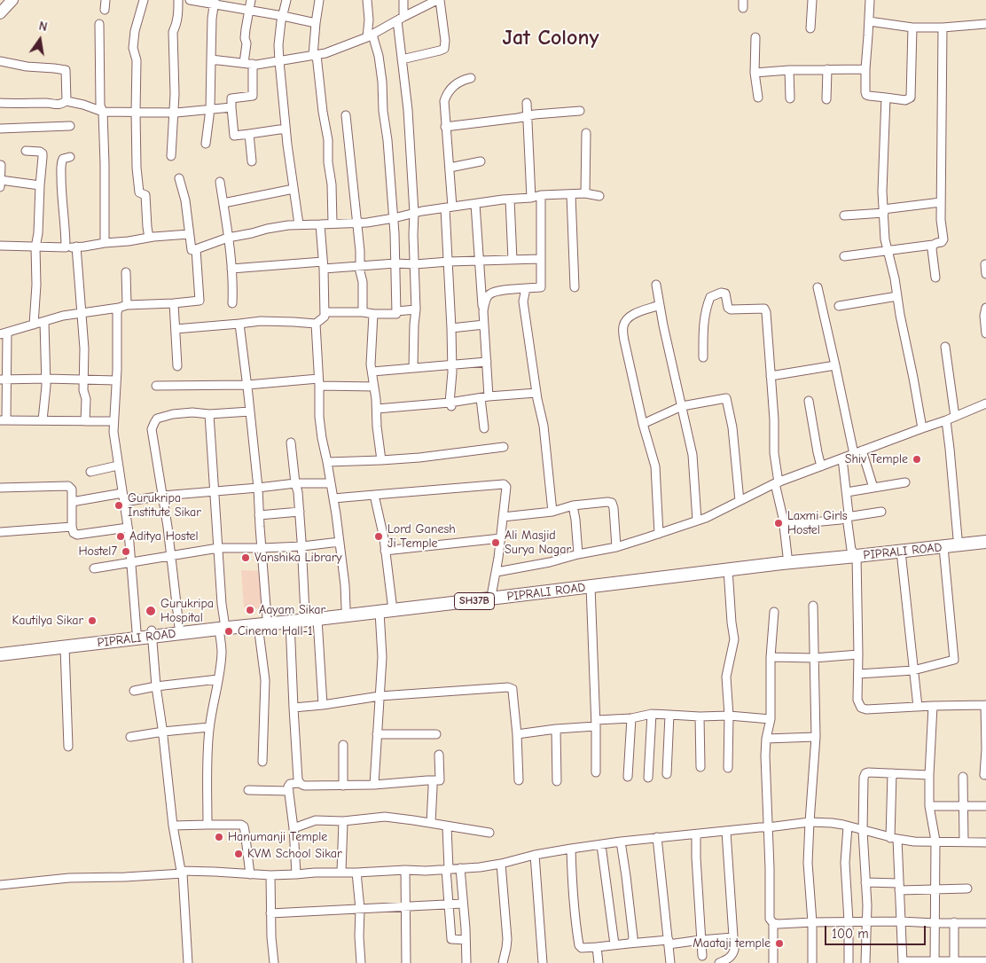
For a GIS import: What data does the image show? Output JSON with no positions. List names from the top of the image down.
{
  "streets": {
    "main road": ["PIPRALI ROAD", "SH37B"]
  },
  "districts": ["Jat Colony"],
  "places": [
    "Shiv Temple",
    "Gurukripa Institute Sikar",
    "Laxmi Girls Hostel",
    "Aditya Hostel",
    "Lord Ganesh Ji Temple",
    "Ali Masjid Surya Nagar",
    "Hostel7",
    "Vanshika Library",
    "Aayam Sikar",
    "Gurukripa Hospital",
    "Kautilya Sikar",
    "Cinema Hall-1",
    "Hanumanji Temple",
    "KVM School Sikar",
    "Maataji temple"
  ],
  "scale_bar": "100 m",
  "north": "top"
}
